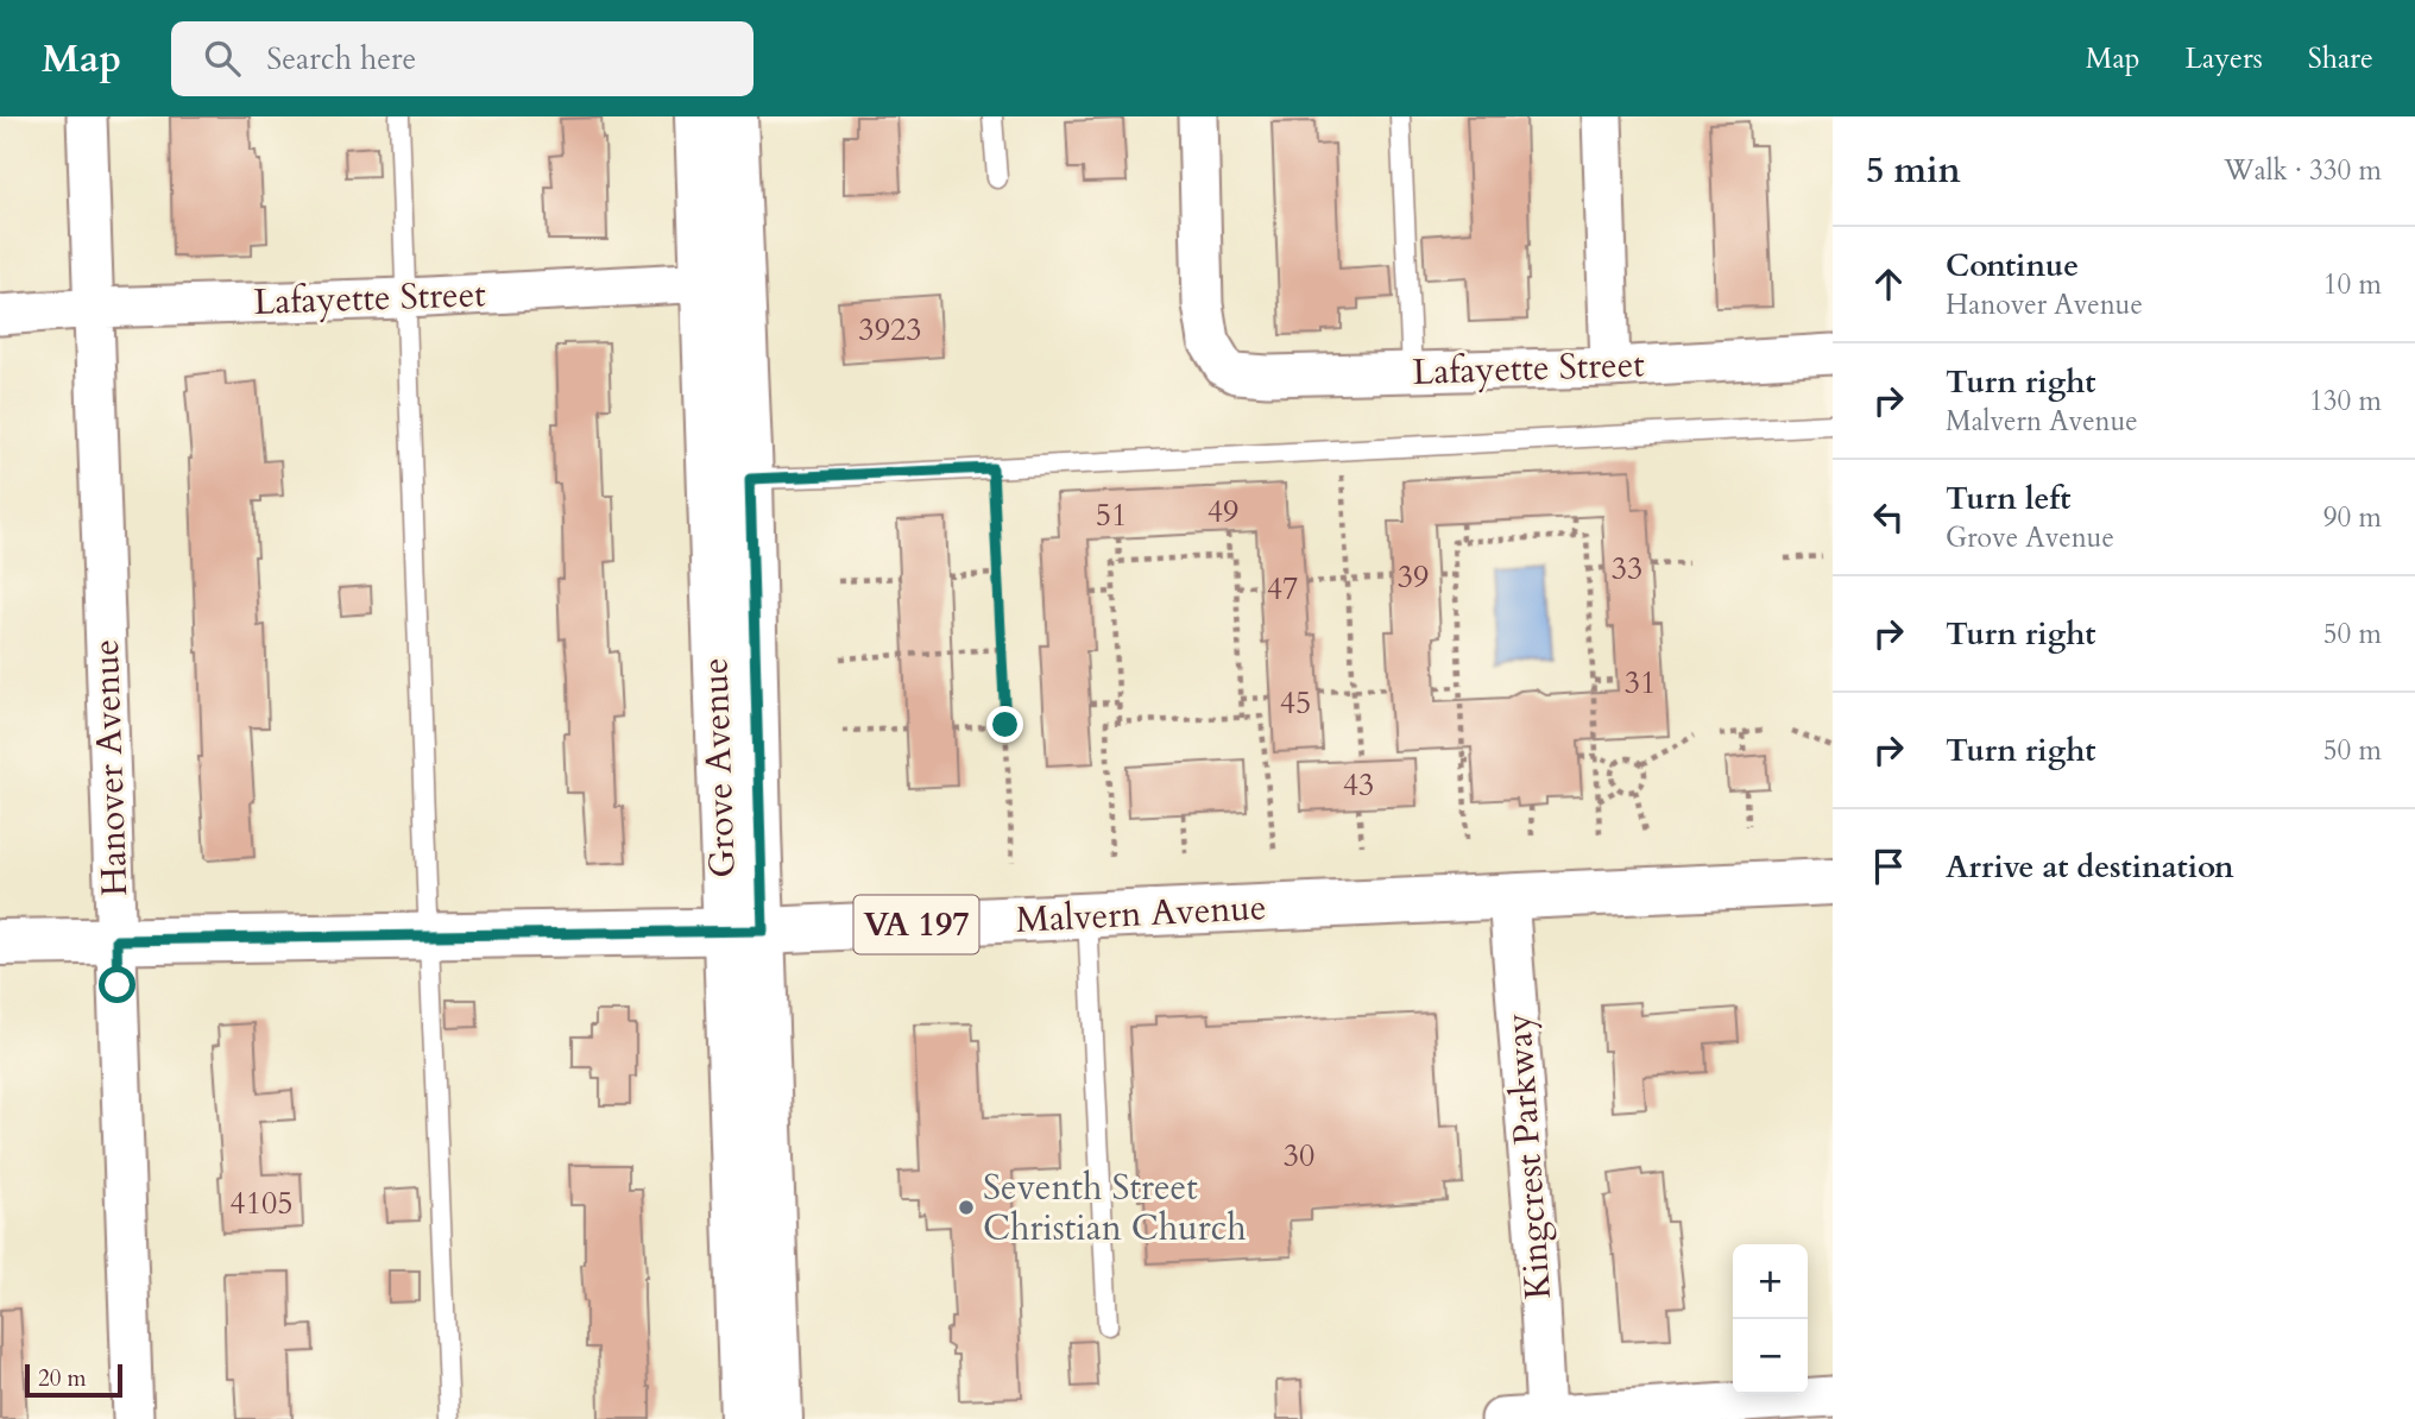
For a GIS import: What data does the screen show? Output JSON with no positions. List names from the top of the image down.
{
  "streets": {
    "main road": ["Grove Avenue", "Malvern Avenue", "VA 197"],
    "street": ["Lafayette Street", "Hanover Avenue", "Kingcrest Parkway"]
  },
  "crossings": [
    ["Lafayette Street", "Hanover Avenue"],
    ["Lafayette Street", "Grove Avenue"],
    ["Hanover Avenue", "Malvern Avenue"],
    ["Grove Avenue", "Malvern Avenue"],
    ["Malvern Avenue", "Kingcrest Parkway"]
  ],
  "places": ["Seventh Street Christian Church"],
  "house_numbers": [
    "3923",
    "49",
    "51",
    "33",
    "39",
    "47",
    "31",
    "45",
    "43",
    "30",
    "4105"
  ],
  "scale_bar": "20 m",
  "page": {
    "header": "Map",
    "search": "Search here",
    "nav": ["Map", "Layers", "Share"],
    "heading": ["5 min", "Walk · 330 m"],
    "list": [
      ["Continue", "Hanover Avenue", "10 m"],
      ["Turn right", "Malvern Avenue", "130 m"],
      ["Turn left", "Grove Avenue", "90 m"],
      ["Turn right", "50 m"],
      ["Turn right", "50 m"],
      "Arrive at destination"
    ],
    "map_buttons": ["+", "−"],
    "scale": "20 m"
  }
}
